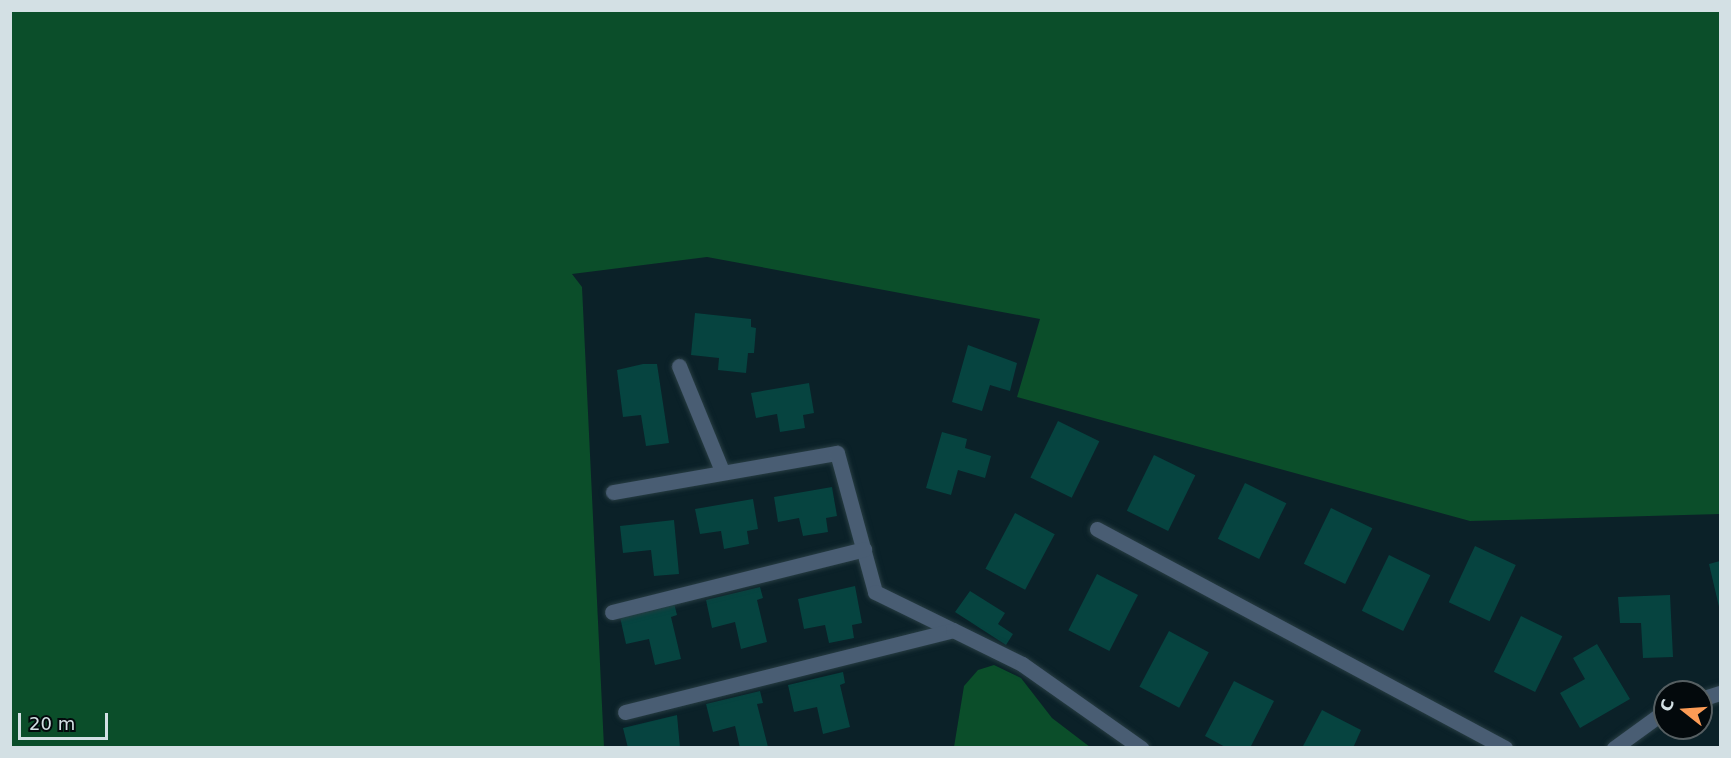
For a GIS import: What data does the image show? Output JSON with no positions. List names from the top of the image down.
{
  "scale_bar": "20 m",
  "north": "left"
}
